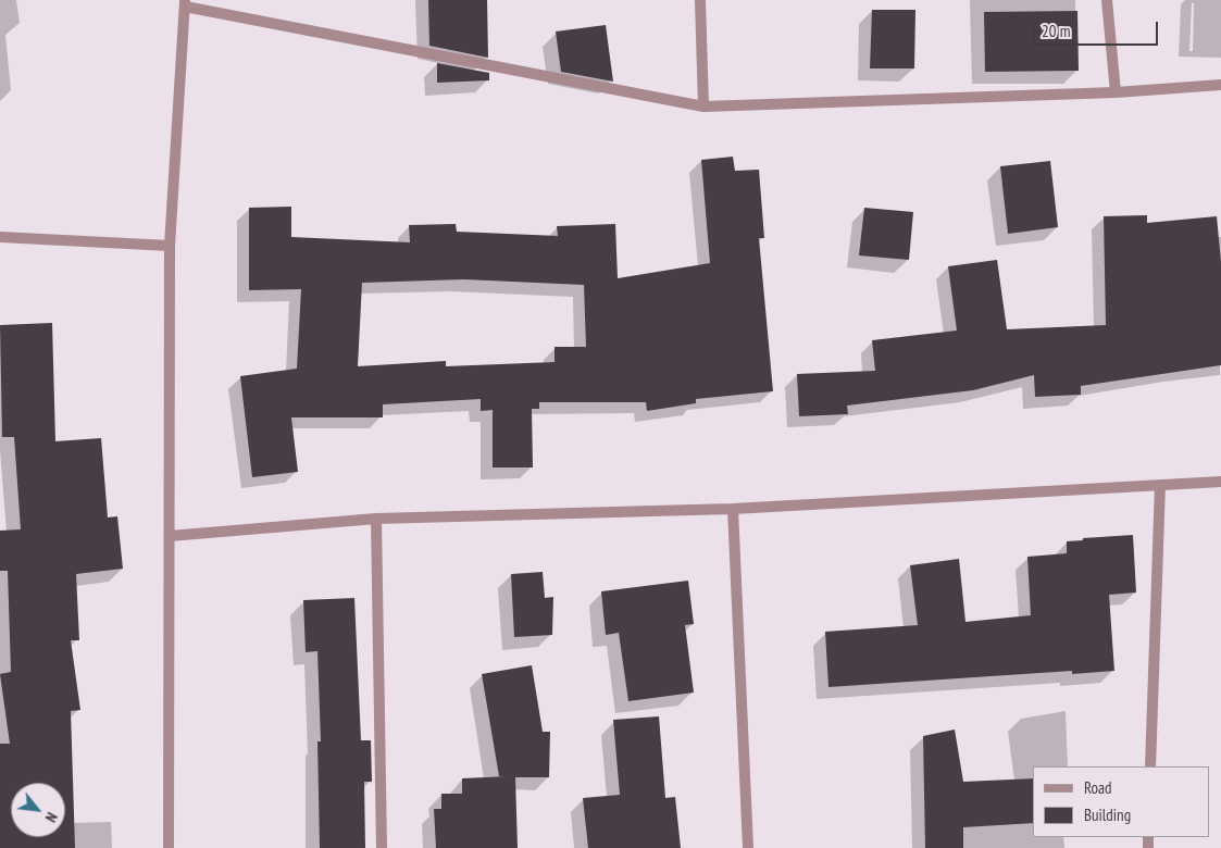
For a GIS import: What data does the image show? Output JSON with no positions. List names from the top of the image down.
{
  "legend": ["Road", "Building"],
  "scale_bar": "20 m",
  "north": "bottom right"
}
